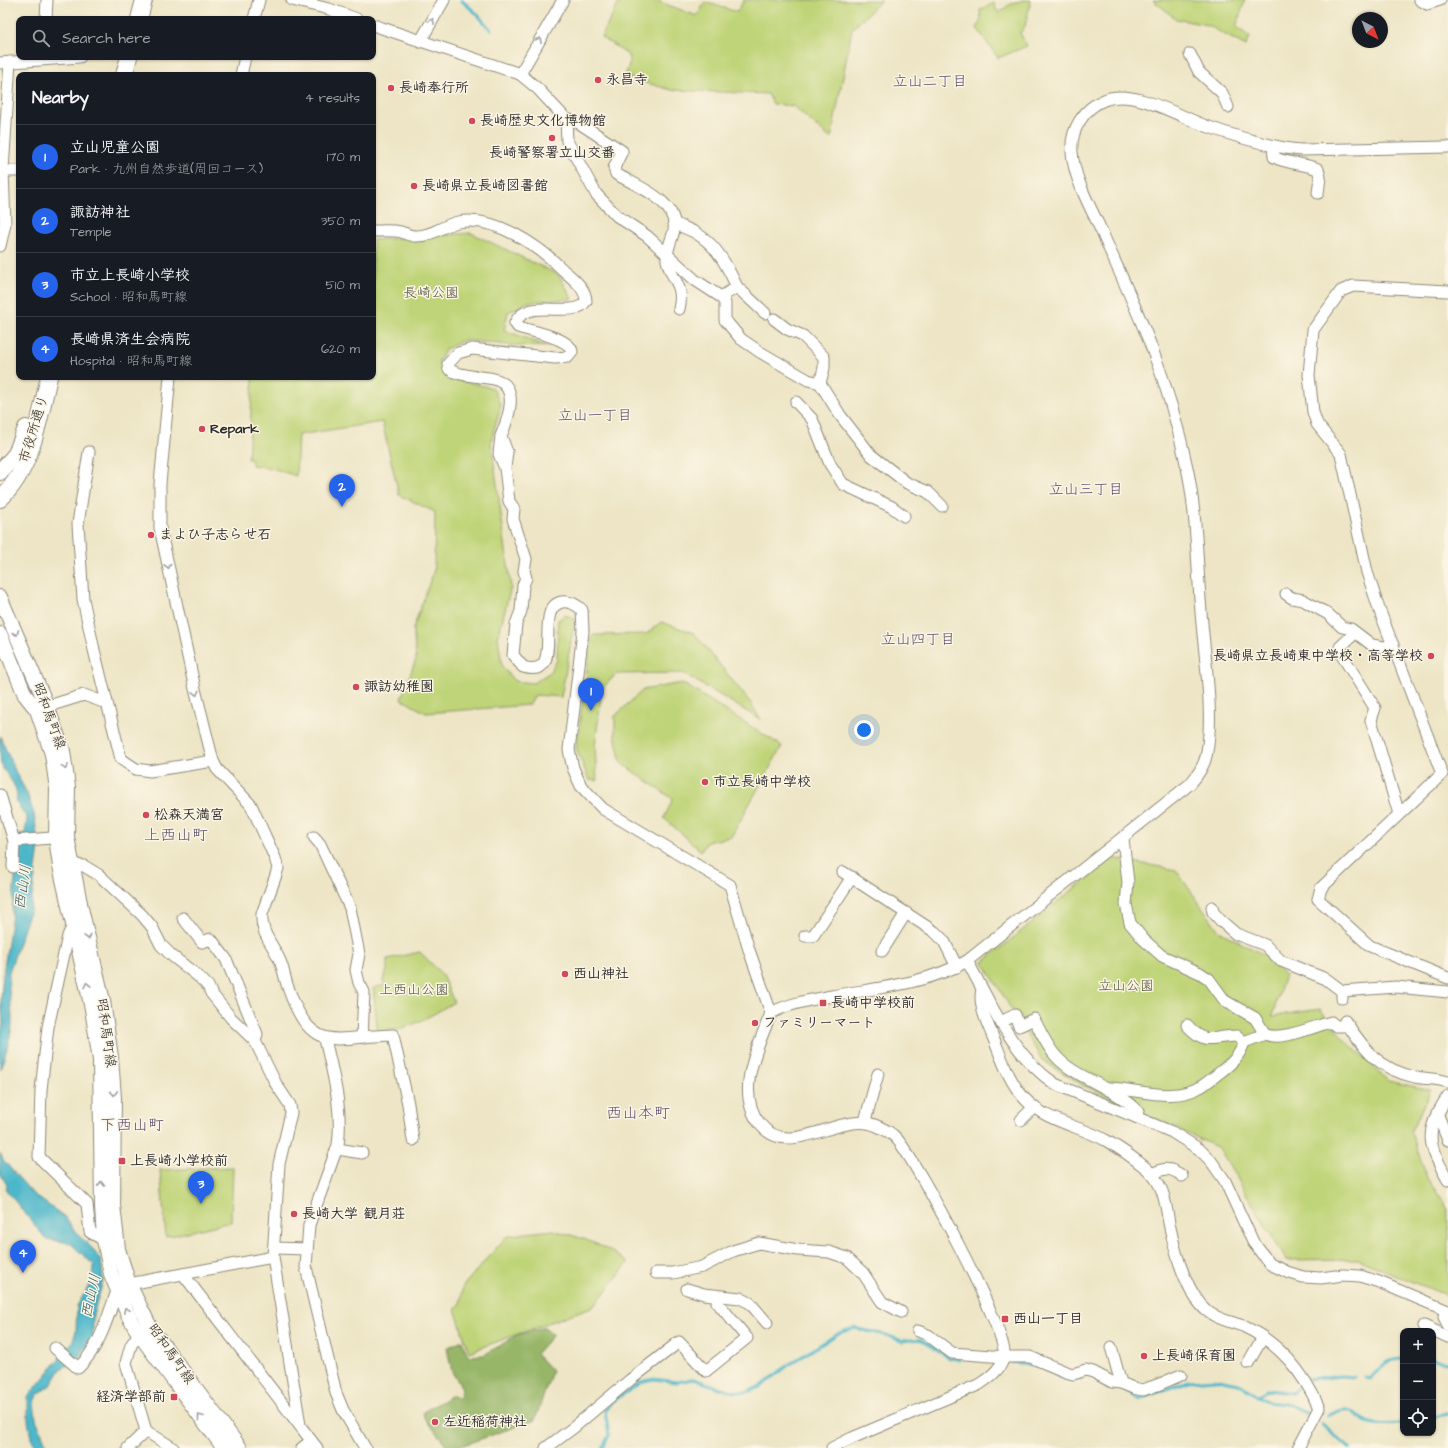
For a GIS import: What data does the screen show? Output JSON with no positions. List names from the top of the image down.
{
  "streets": {
    "highway": ["市役所通り"],
    "main road": ["昭和馬町線"]
  },
  "districts": [
    "立山二丁目",
    "立山一丁目",
    "立山三丁目",
    "立山四丁目",
    "上西山町",
    "西山本町",
    "下西山町"
  ],
  "water": ["西山川"],
  "parks": ["長崎公園", "立山公園", "上西山公園"],
  "places": {
    "other": [
      "永昌寺",
      "長崎奉行所",
      "長崎歴史文化博物館",
      "長崎警察署立山交番",
      "長崎県立長崎図書館",
      "Repark",
      "まよひ子志らせ石",
      "長崎県立長崎東中学校・高等学校",
      "諏訪幼稚園",
      "市立長崎中学校",
      "松森天満宮",
      "西山神社",
      "ファミリーマート",
      "長崎大学 観月荘",
      "上長崎保育園",
      "左近稲荷神社"
    ],
    "transit": [
      "長崎中学校前",
      "上長崎小学校前",
      "西山一丁目",
      "経済学部前"
    ]
  },
  "north": "bottom right",
  "page": {
    "search": "Search here",
    "heading": ["Nearby", "4 results"],
    "list": [
      {
        "mark": "1",
        "name": "立山児童公園",
        "note": "Park · 九州自然歩道(周回コース)",
        "value": "170 m"
      },
      {
        "mark": "2",
        "name": "諏訪神社",
        "note": "Temple",
        "value": "350 m"
      },
      {
        "mark": "3",
        "name": "市立上長崎小学校",
        "note": "School · 昭和馬町線",
        "value": "510 m"
      },
      {
        "mark": "4",
        "name": "長崎県済生会病院",
        "note": "Hospital · 昭和馬町線",
        "value": "620 m"
      }
    ],
    "pins": [
      "2",
      "1",
      "3",
      "4"
    ],
    "map_buttons": ["+", "−"]
  }
}
